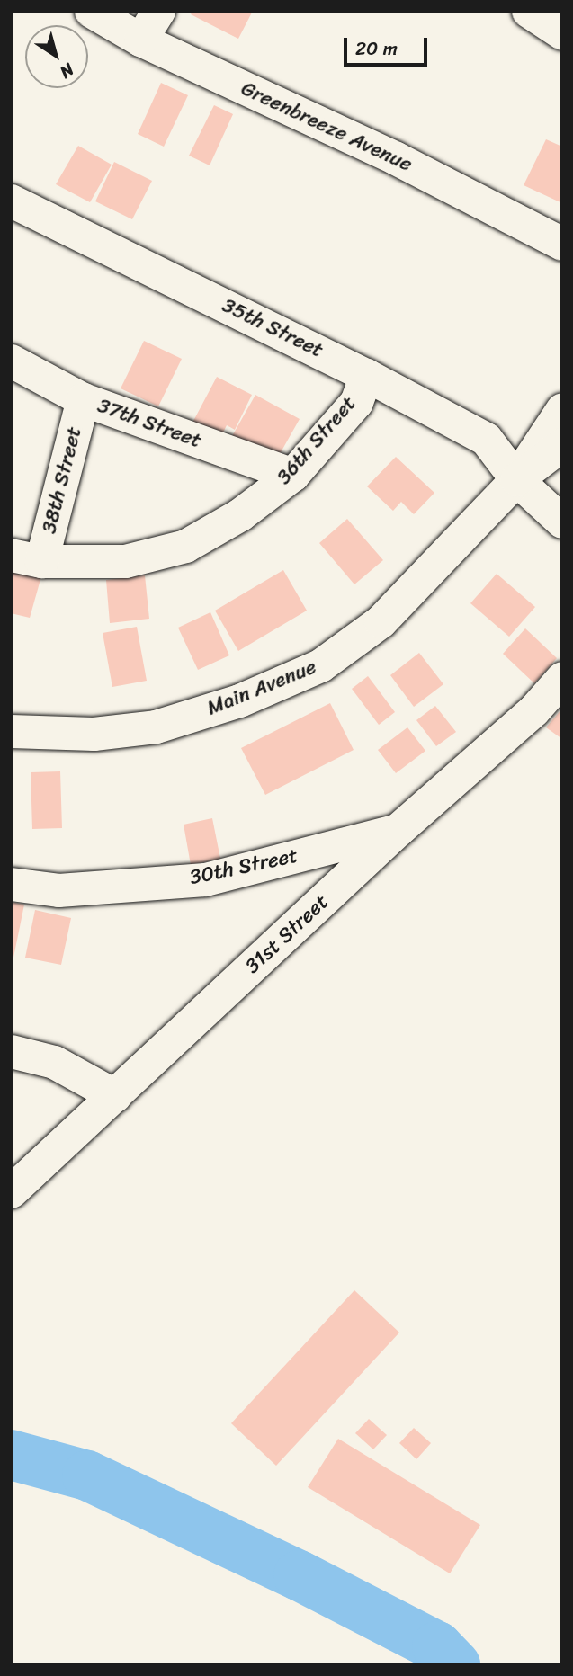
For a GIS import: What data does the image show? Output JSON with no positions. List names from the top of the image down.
{
  "streets": {
    "street": [
      "Greenbreeze Avenue",
      "35th Street",
      "37th Street",
      "36th Street",
      "38th Street",
      "Main Avenue",
      "30th Street",
      "31st Street"
    ]
  },
  "crossings": [
    ["35th Street", "36th Street"],
    ["35th Street", "Main Avenue"],
    ["37th Street", "36th Street"],
    ["37th Street", "38th Street"],
    ["36th Street", "38th Street"],
    ["30th Street", "31st Street"]
  ],
  "scale_bar": "20 m",
  "north": "bottom right"
}
